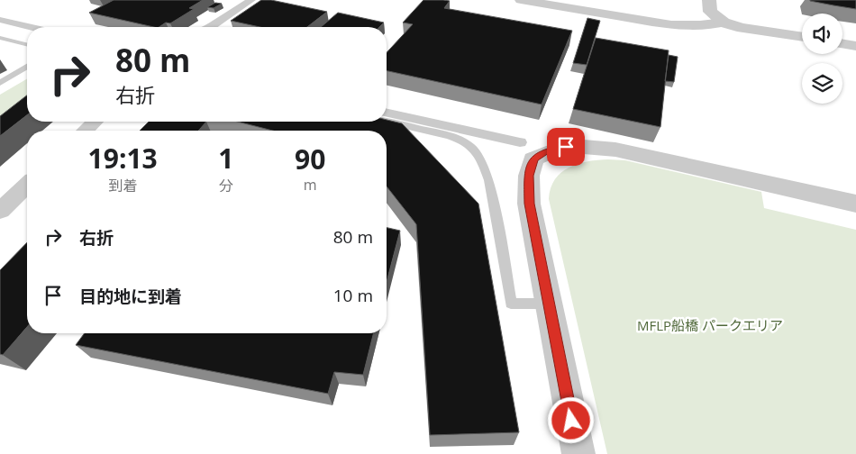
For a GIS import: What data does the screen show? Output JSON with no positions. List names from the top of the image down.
{
  "parks": ["MFLP船橋 パークエリア"],
  "page": {
    "turn": ["80 m", "右折"],
    "eta": [
      "19:13",
      "到着",
      "1",
      "分",
      "90",
      "m"
    ],
    "list": [
      {
        "name": "右折",
        "value": "80 m"
      },
      {
        "name": "目的地に到着",
        "value": "10 m"
      }
    ]
  }
}
